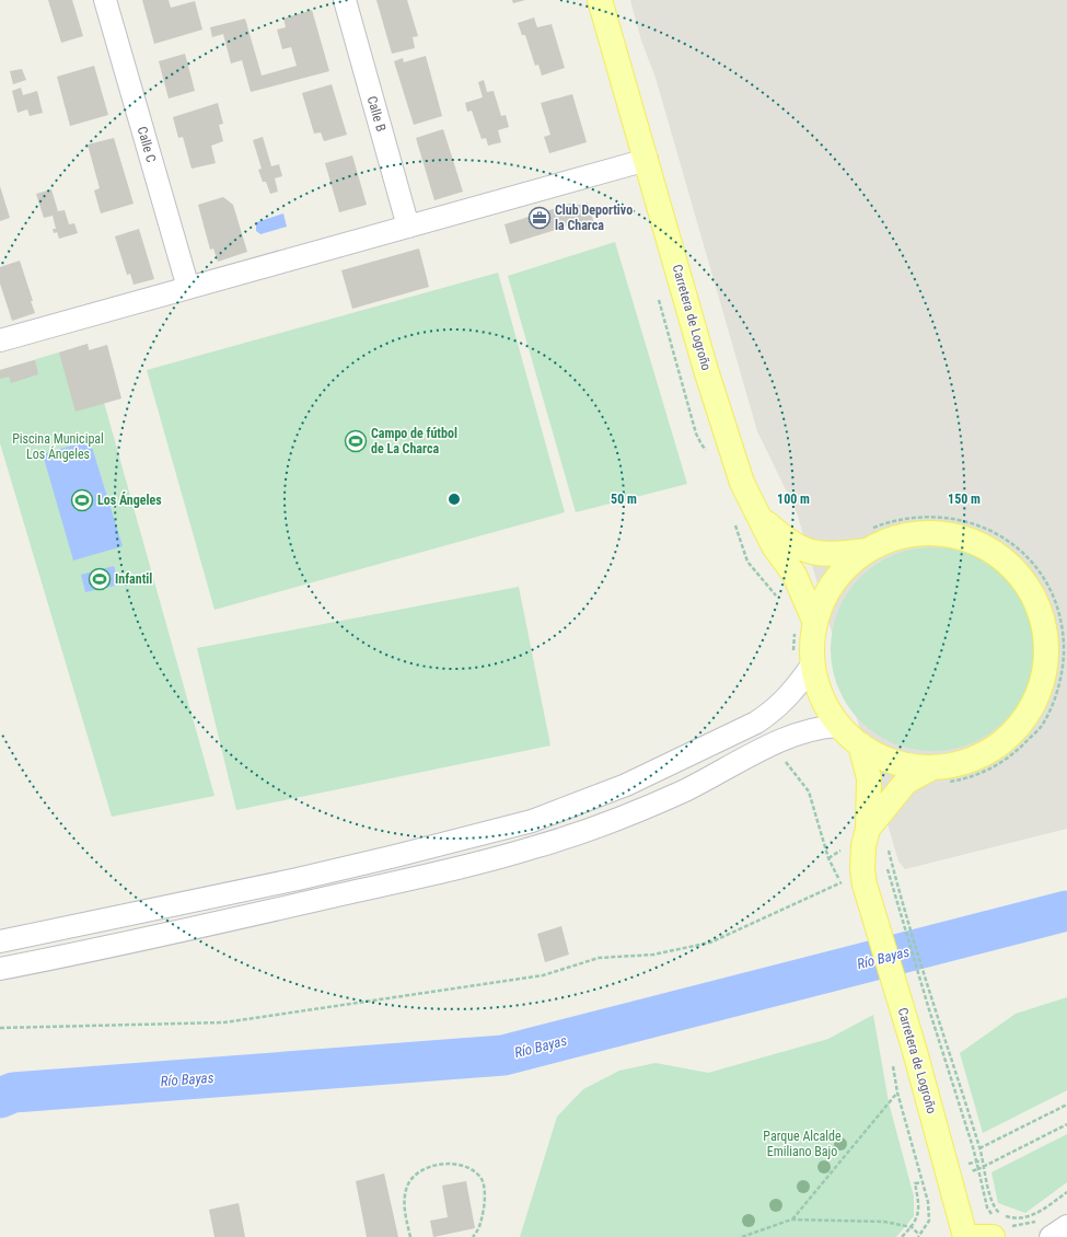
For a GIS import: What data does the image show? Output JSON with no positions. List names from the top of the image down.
{
  "streets": {
    "main road": ["Carretera de Logroño"],
    "street": ["Calle B", "Calle C"]
  },
  "water": ["Río Bayas"],
  "parks": ["Piscina Municipal Los Ángeles", "Parque Alcalde Emiliano Bajo"],
  "places": {
    "office": ["Club Deportivo la Charca"],
    "sports": ["Campo de fútbol de La Charca", "Los Ángeles", "Infantil"]
  },
  "rings": ["50 m", "100 m", "150 m"]
}
